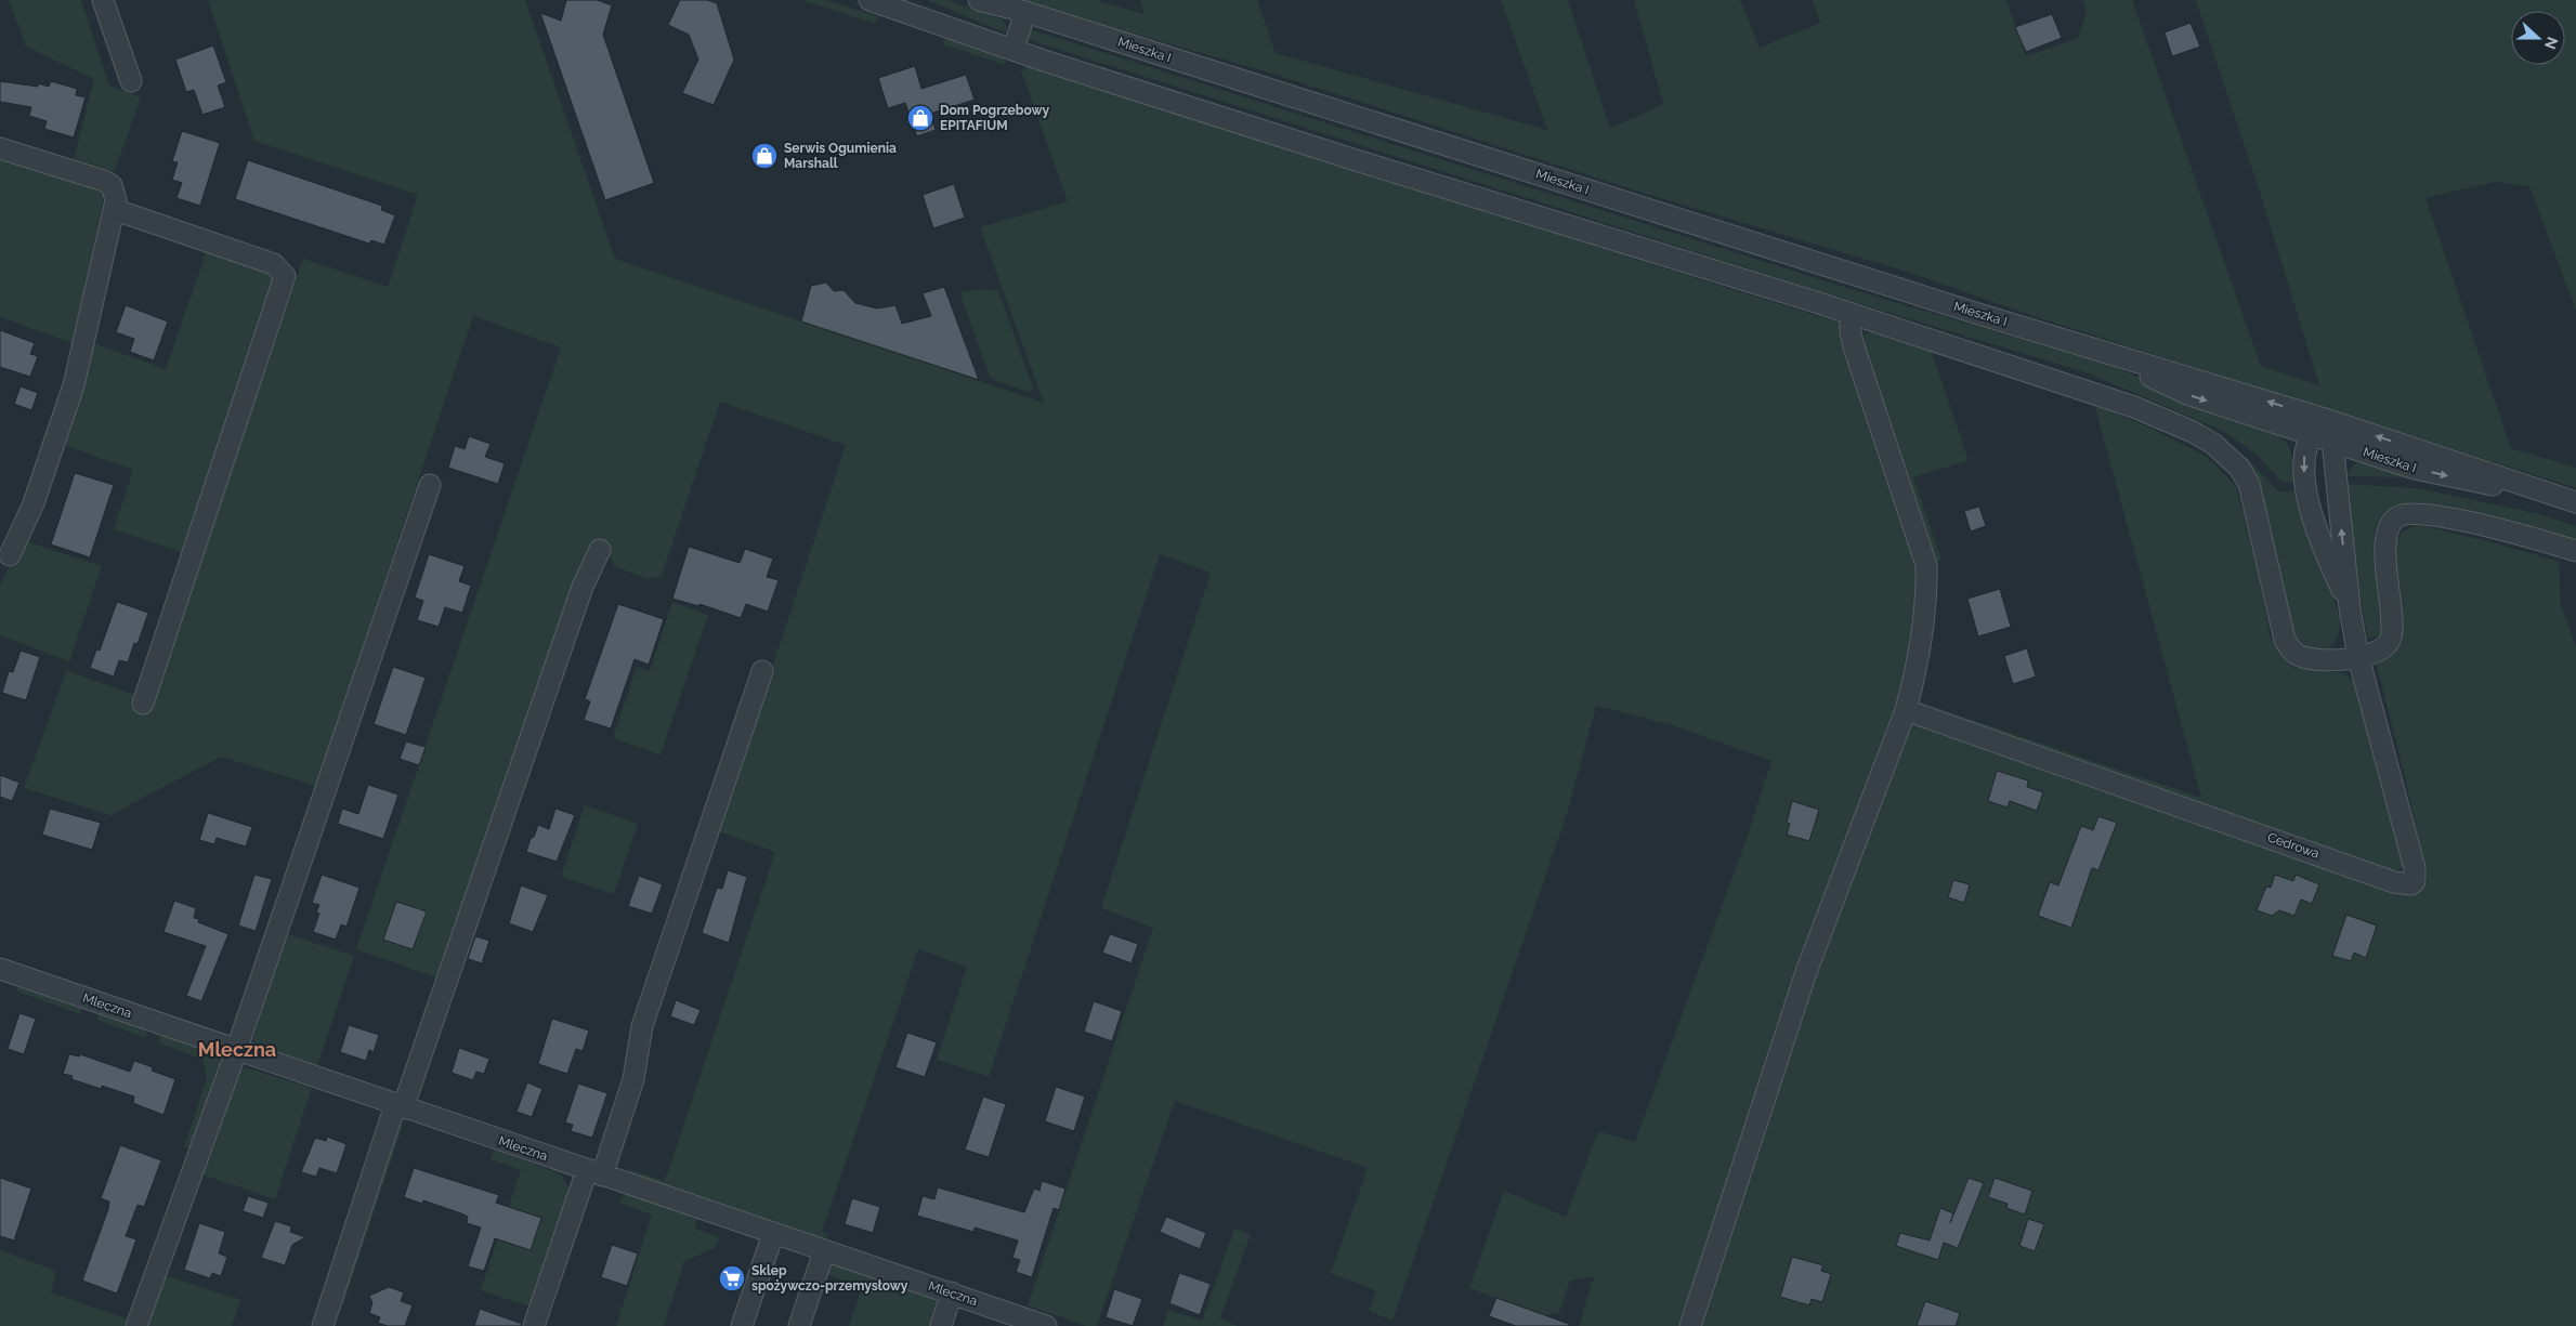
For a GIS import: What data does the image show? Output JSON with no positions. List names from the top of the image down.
{
  "streets": {
    "street": ["Mieszka I", "Cedrowa", "Mleczna"]
  },
  "crossings": [
    ["Mieszka I", "Cedrowa"]
  ],
  "districts": ["Mleczna"],
  "places": {
    "shop": ["Dom Pogrzebowy EPITAFIUM", "Serwis Ogumienia Marshall"],
    "supermarket": ["Sklep spożywczo-przemysłowy"]
  },
  "north": "right"
}
